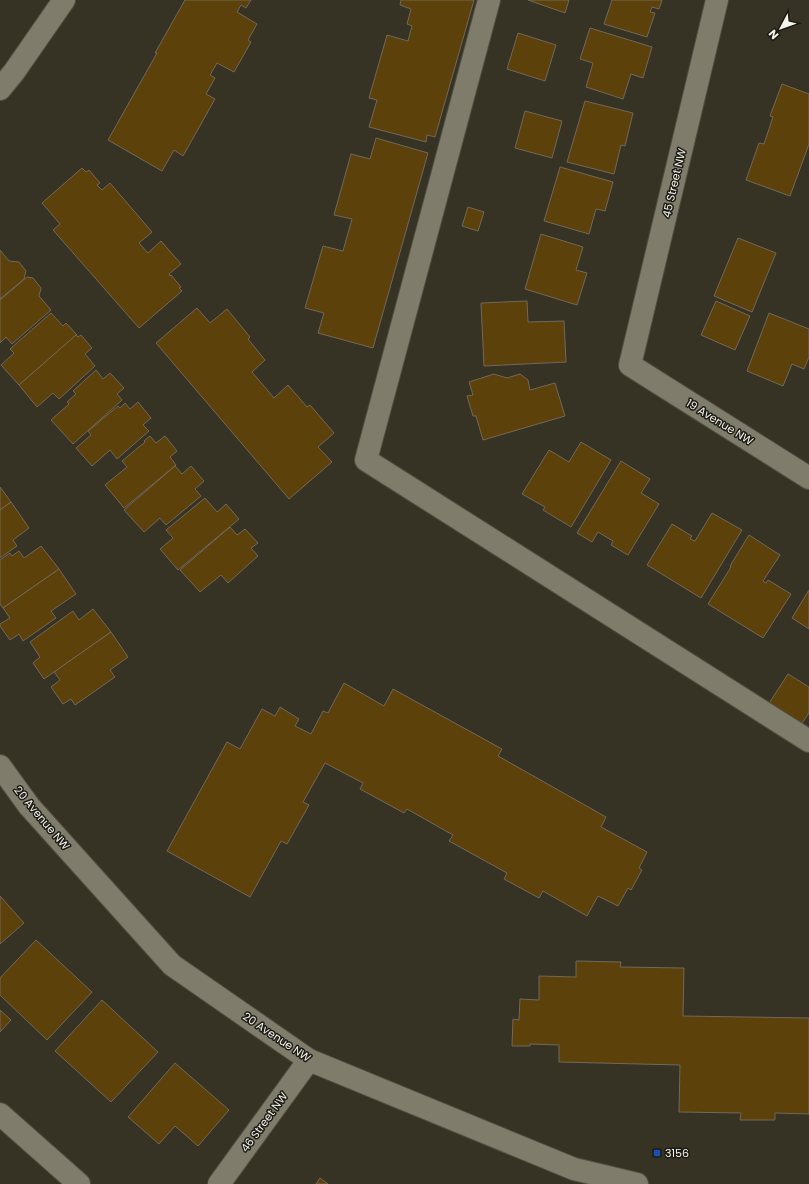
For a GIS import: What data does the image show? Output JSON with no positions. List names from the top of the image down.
{
  "streets": {
    "street": [
      "45 Street NW",
      "19 Avenue NW",
      "20 Avenue NW",
      "46 Street NW"
    ]
  },
  "crossings": [
    ["45 Street NW", "19 Avenue NW"],
    ["20 Avenue NW", "46 Street NW"]
  ],
  "places": {
    "transit": ["3156"]
  },
  "north": "bottom left"
}
